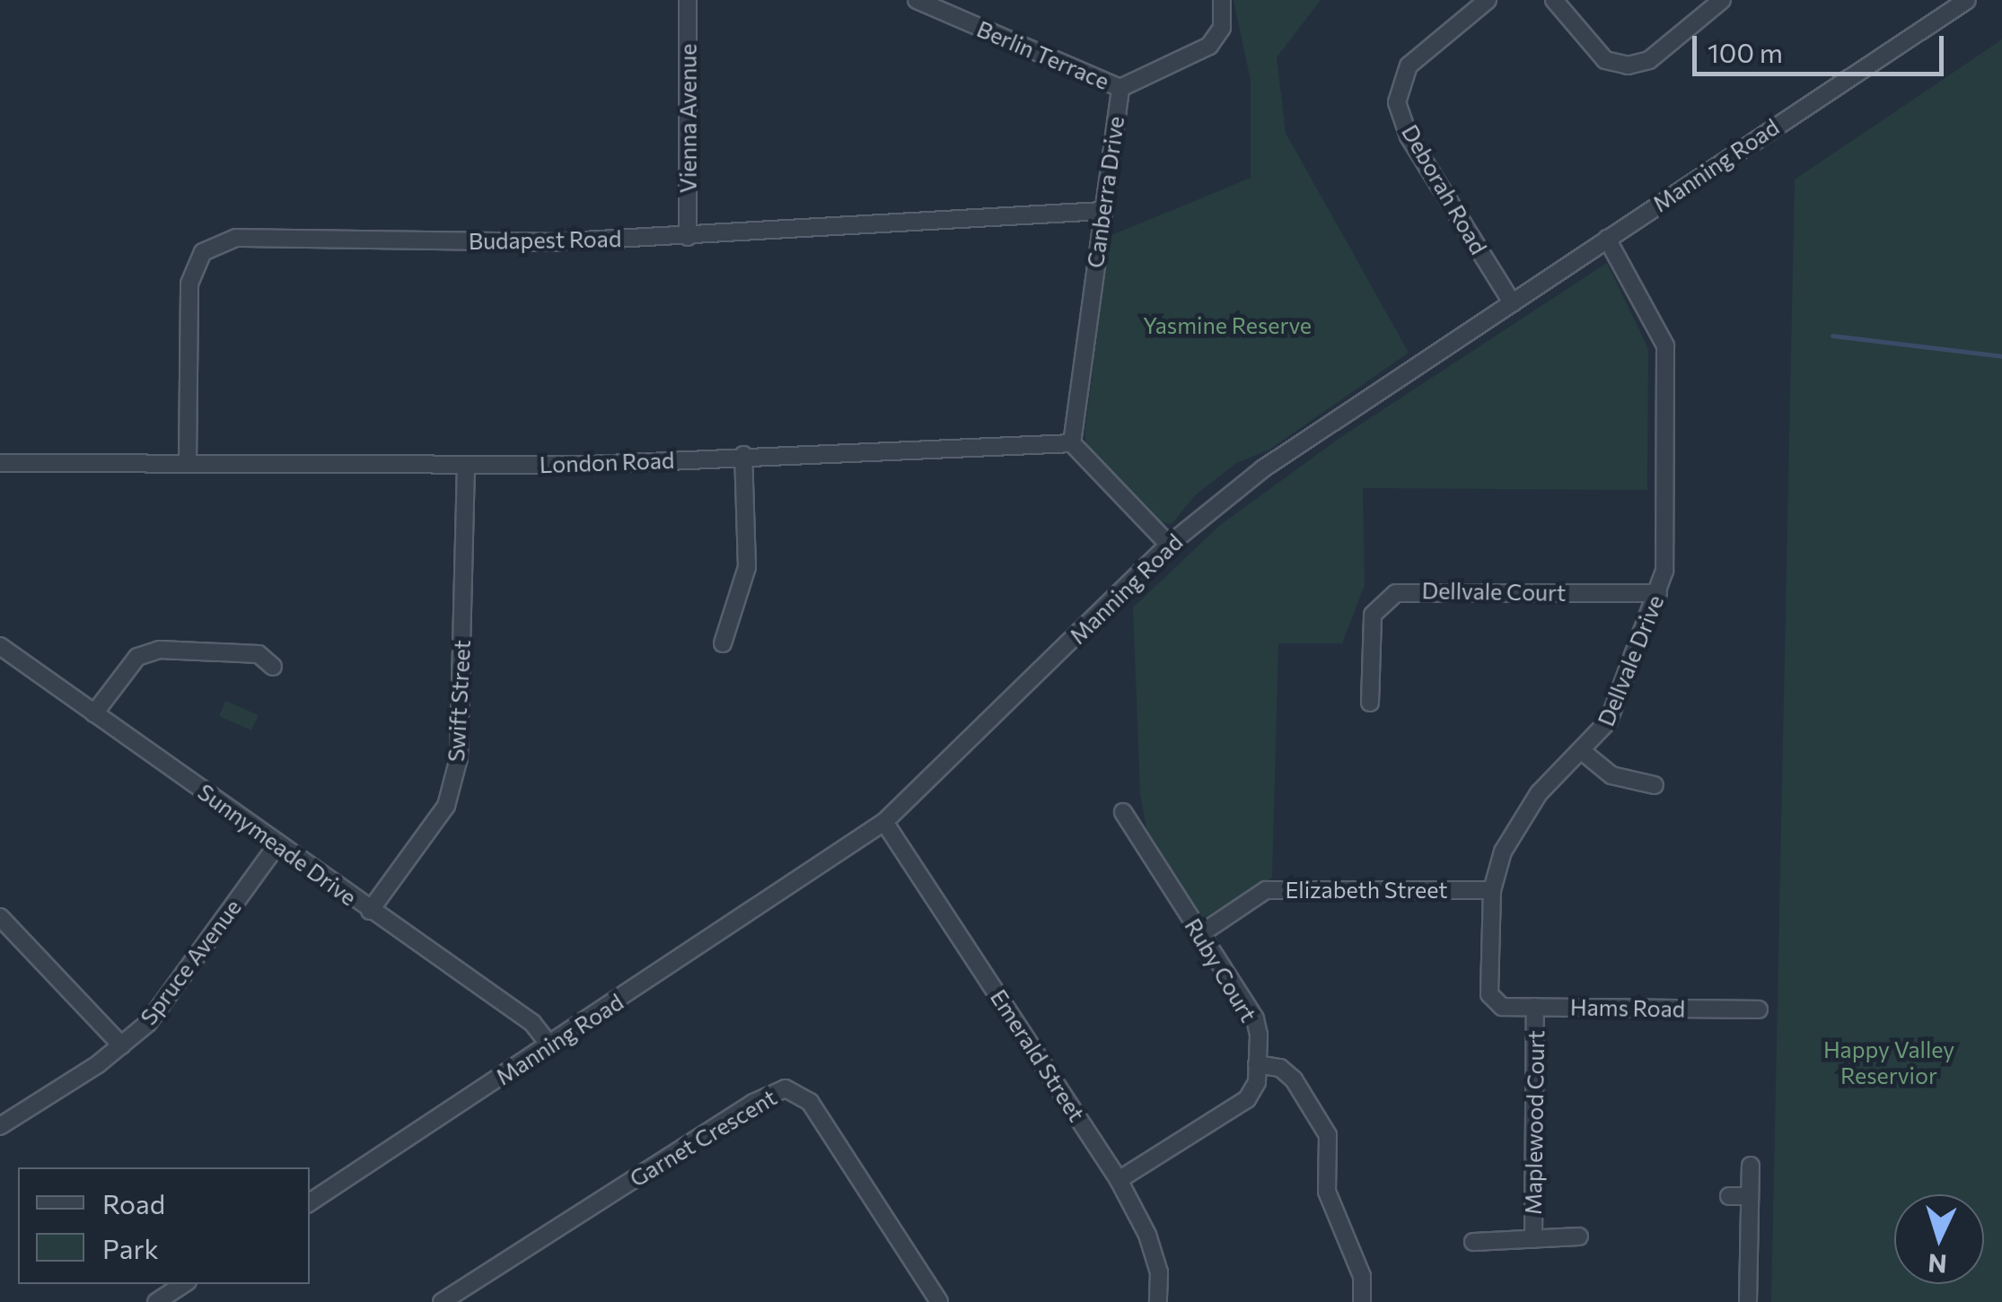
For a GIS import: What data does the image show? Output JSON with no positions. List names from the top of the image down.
{
  "streets": {
    "street": [
      "Berlin Terrace",
      "Vienna Avenue",
      "Manning Road",
      "Deborah Road",
      "Canberra Drive",
      "Budapest Road",
      "London Road",
      "Dellvale Court",
      "Dellvale Drive",
      "Swift Street",
      "Sunnymeade Drive",
      "Elizabeth Street",
      "Spruce Avenue",
      "Ruby Court",
      "Hams Road",
      "Emerald Street",
      "Maplewood Court",
      "Garnet Crescent"
    ]
  },
  "crossings": [
    ["Berlin Terrace", "Canberra Drive"],
    ["Vienna Avenue", "Budapest Road"],
    ["Manning Road", "Deborah Road"],
    ["Manning Road", "Dellvale Drive"],
    ["Manning Road", "Sunnymeade Drive"],
    ["Manning Road", "Emerald Street"],
    ["Canberra Drive", "Budapest Road"],
    ["Canberra Drive", "London Road"],
    ["Budapest Road", "London Road"],
    ["London Road", "Swift Street"],
    ["Dellvale Court", "Dellvale Drive"],
    ["Dellvale Drive", "Elizabeth Street"],
    ["Dellvale Drive", "Hams Road"],
    ["Swift Street", "Sunnymeade Drive"],
    ["Sunnymeade Drive", "Spruce Avenue"],
    ["Elizabeth Street", "Ruby Court"],
    ["Ruby Court", "Emerald Street"],
    ["Hams Road", "Maplewood Court"]
  ],
  "parks": ["Yasmine Reserve", "Happy Valley Reservior"],
  "legend": ["Road", "Park"],
  "scale_bar": "100 m",
  "north": "bottom"
}
